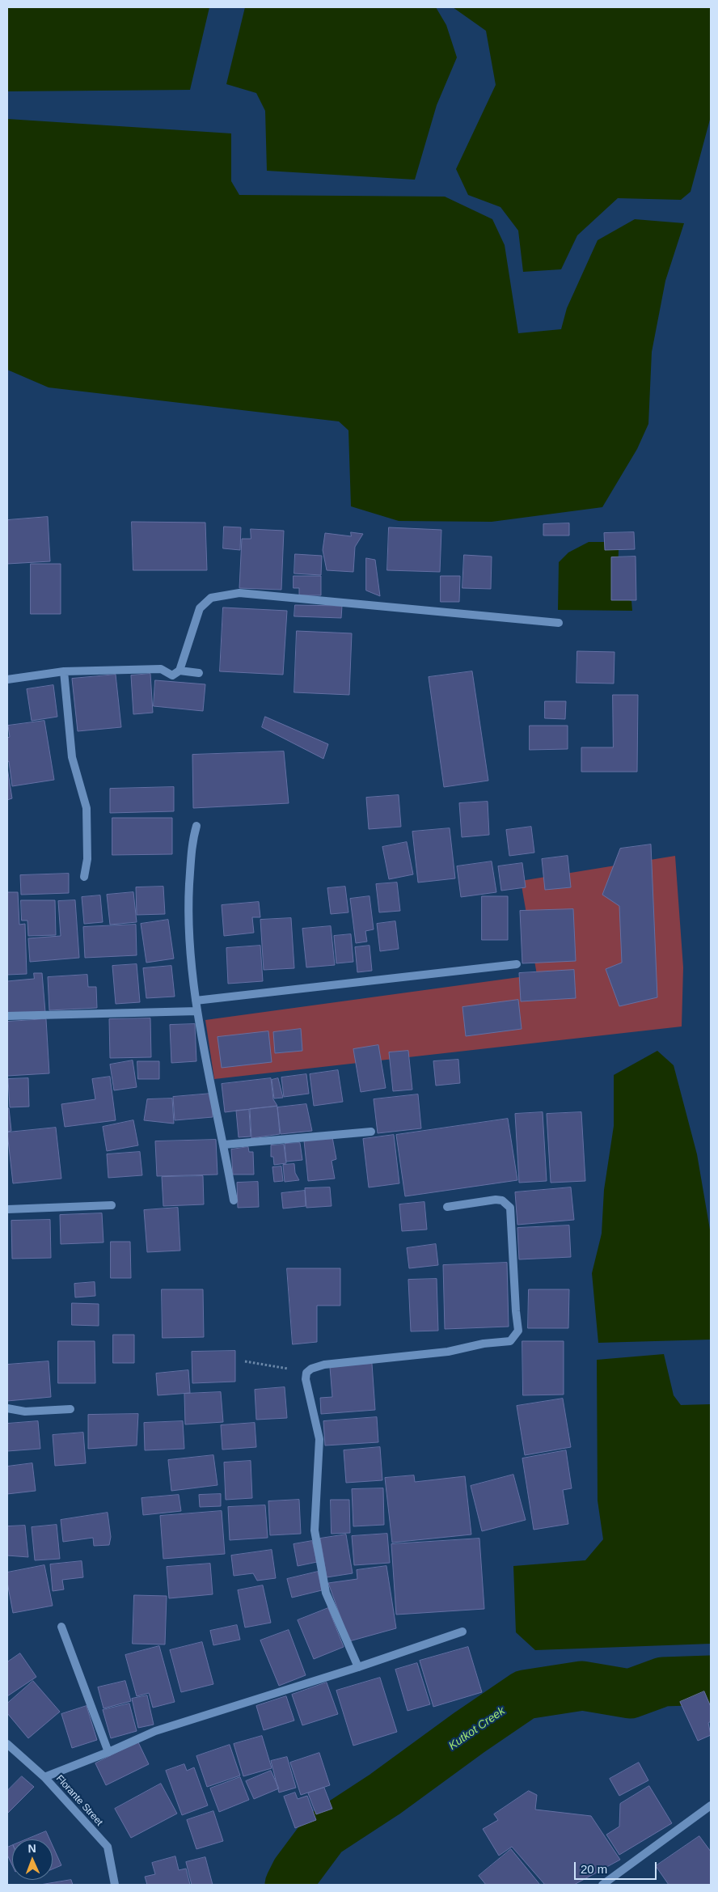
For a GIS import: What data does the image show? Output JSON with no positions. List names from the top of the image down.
{
  "streets": {
    "street": ["Florante Street"]
  },
  "water": ["Kutkot Creek"],
  "scale_bar": "20 m",
  "north": "top"
}
